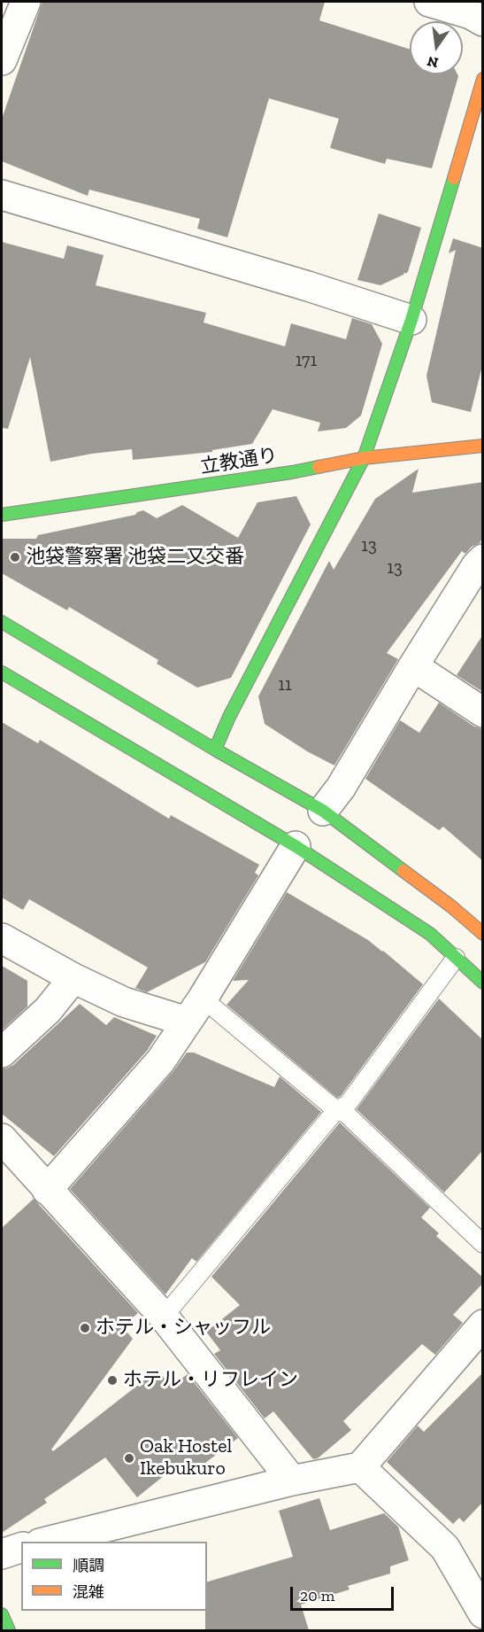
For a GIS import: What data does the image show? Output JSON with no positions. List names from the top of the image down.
{
  "streets": {
    "street": ["立教通り"]
  },
  "places": [
    "池袋警察署 池袋二又交番",
    "ホテル・シャッフル",
    "ホテル・リフレイン",
    "Oak Hostel Ikebukuro"
  ],
  "house_numbers": [
    "171",
    "13",
    "13",
    "11"
  ],
  "legend": ["順調", "混雑"],
  "scale_bar": "20 m",
  "north": "bottom"
}
